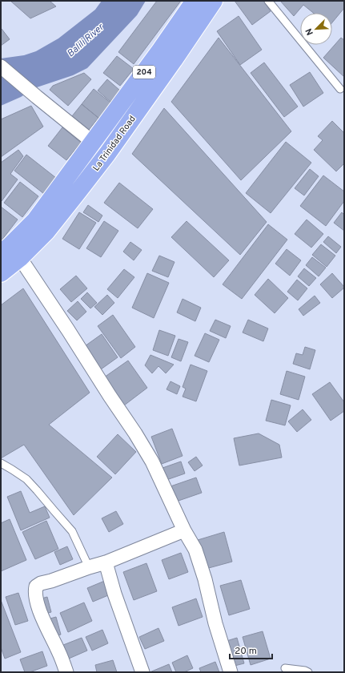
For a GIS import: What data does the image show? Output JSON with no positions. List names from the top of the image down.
{
  "streets": {
    "highway": ["204", "La Trinidad Road"]
  },
  "water": ["Balili River"],
  "scale_bar": "20 m",
  "north": "bottom left"
}
